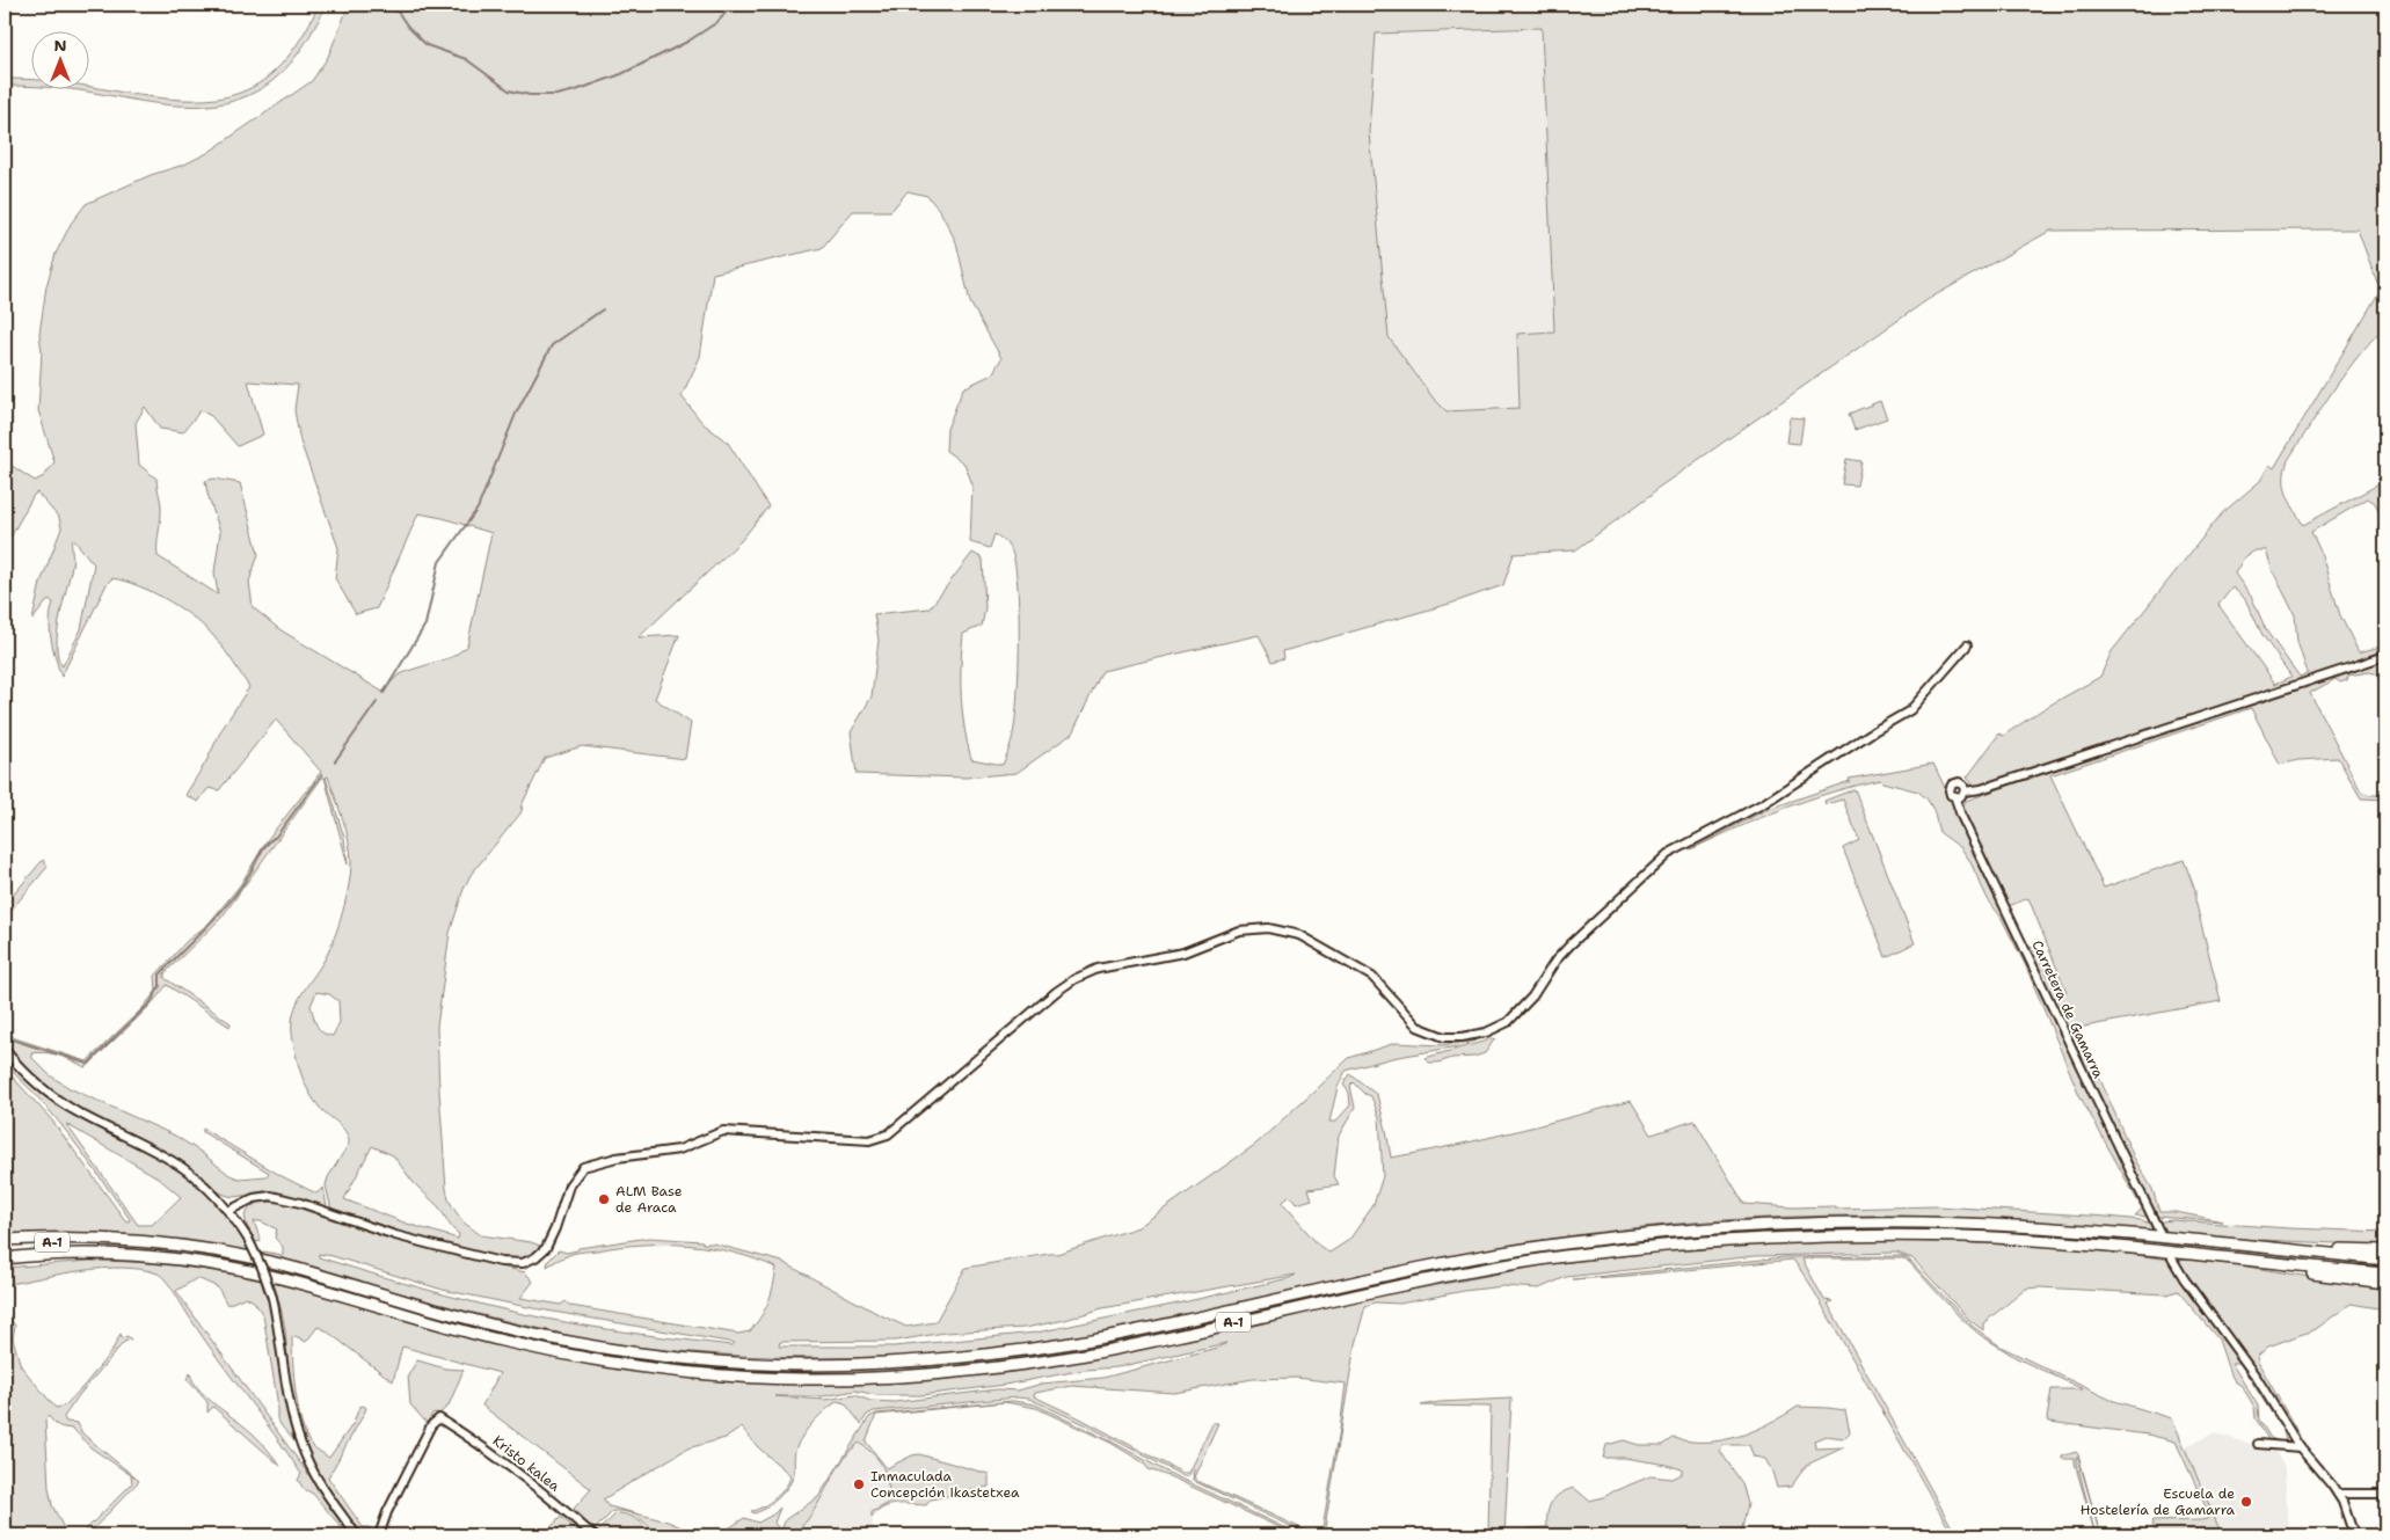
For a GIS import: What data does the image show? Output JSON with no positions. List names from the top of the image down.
{
  "streets": {
    "highway": ["A-1"],
    "street": ["Carretera de Gamarra", "Kristo kalea"]
  },
  "places": ["ALM Base de Araca", "Inmaculada Concepción ikastetxea", "Escuela de Hostelería de Gamarra"],
  "north": "top"
}
